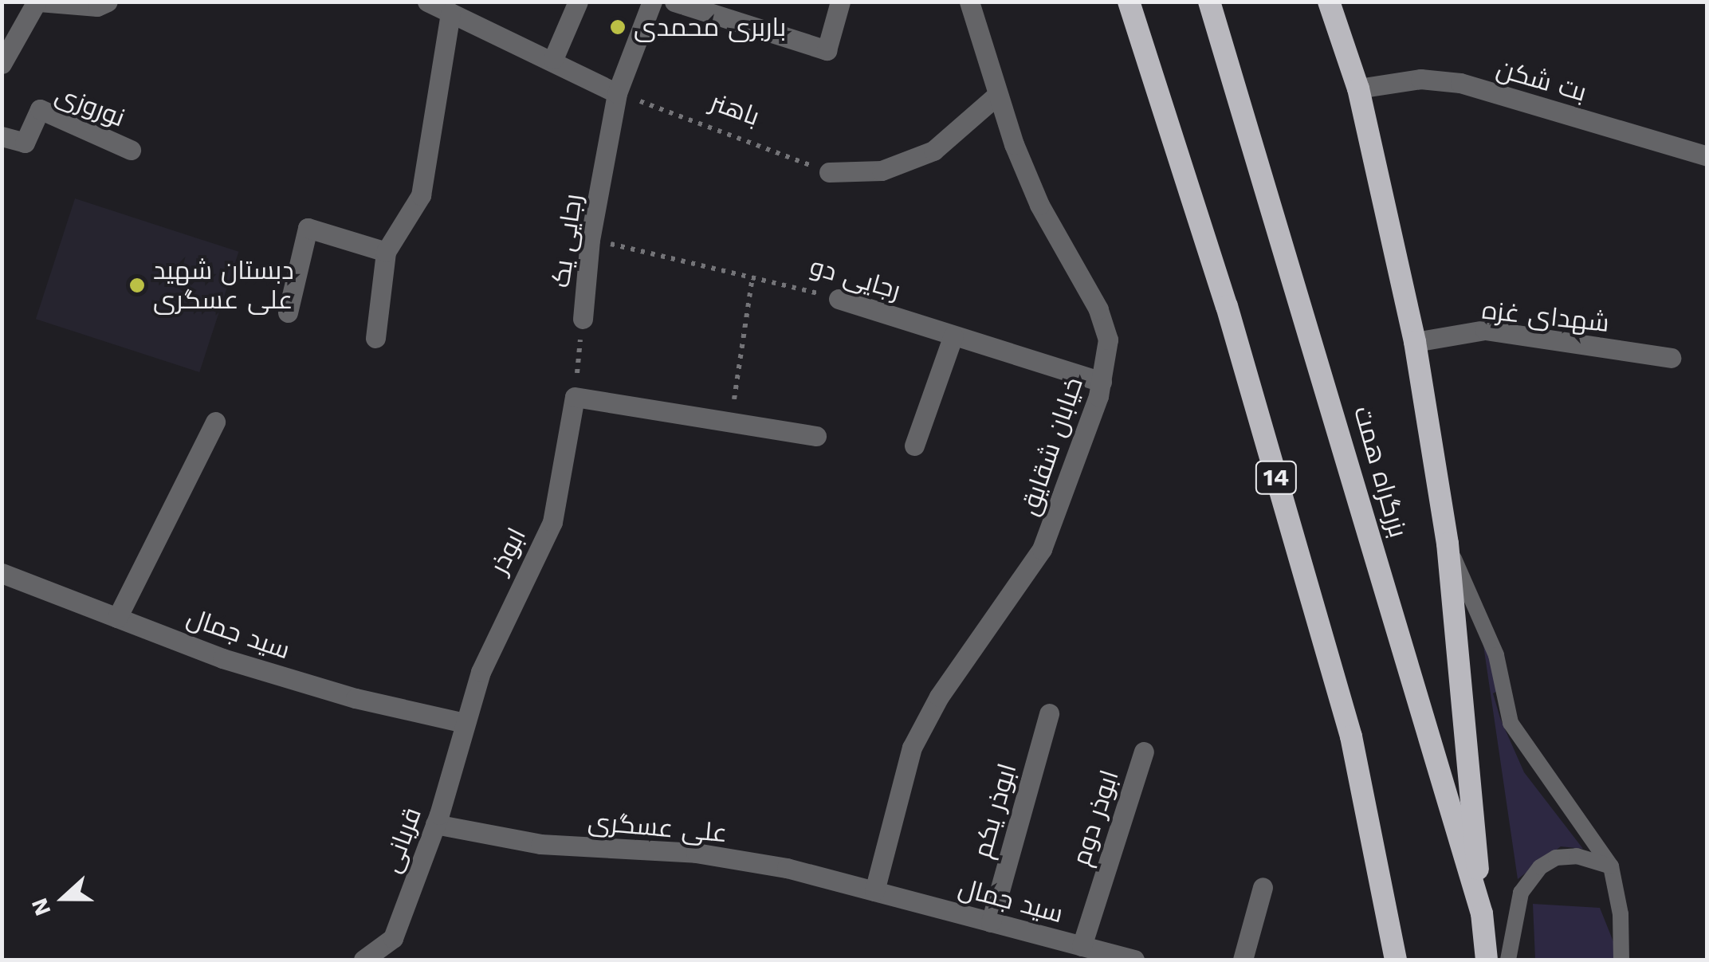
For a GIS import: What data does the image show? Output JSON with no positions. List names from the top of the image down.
{
  "streets": {
    "highway": ["بزرگراه همت", "14"],
    "street": [
      "بت شکن",
      "نوروزی",
      "رجایی یک",
      "رجایی دو",
      "شهدای غزه",
      "خیابان شقایق",
      "ابوذر",
      "سید جمال",
      "ابوذر یکم",
      "ابوذر دوم",
      "علی عسگری",
      "قربانی"
    ],
    "path": ["باهنر"]
  },
  "crossings": [
    ["باهنر", "رجایی یک"],
    ["رجایی یک", "رجایی دو"],
    ["رجایی یک", "ابوذر"],
    ["رجایی دو", "خیابان شقایق"],
    ["خیابان شقایق", "سید جمال"],
    ["خیابان شقایق", "علی عسگری"],
    ["ابوذر", "سید جمال"],
    ["ابوذر", "قربانی"],
    ["سید جمال", "ابوذر یکم"],
    ["سید جمال", "ابوذر دوم"],
    ["سید جمال", "علی عسگری"],
    ["سید جمال", "قربانی"],
    ["علی عسگری", "قربانی"]
  ],
  "places": ["باربری محمدی", "دبستان شهید علی عسگری"],
  "north": "left"
}
